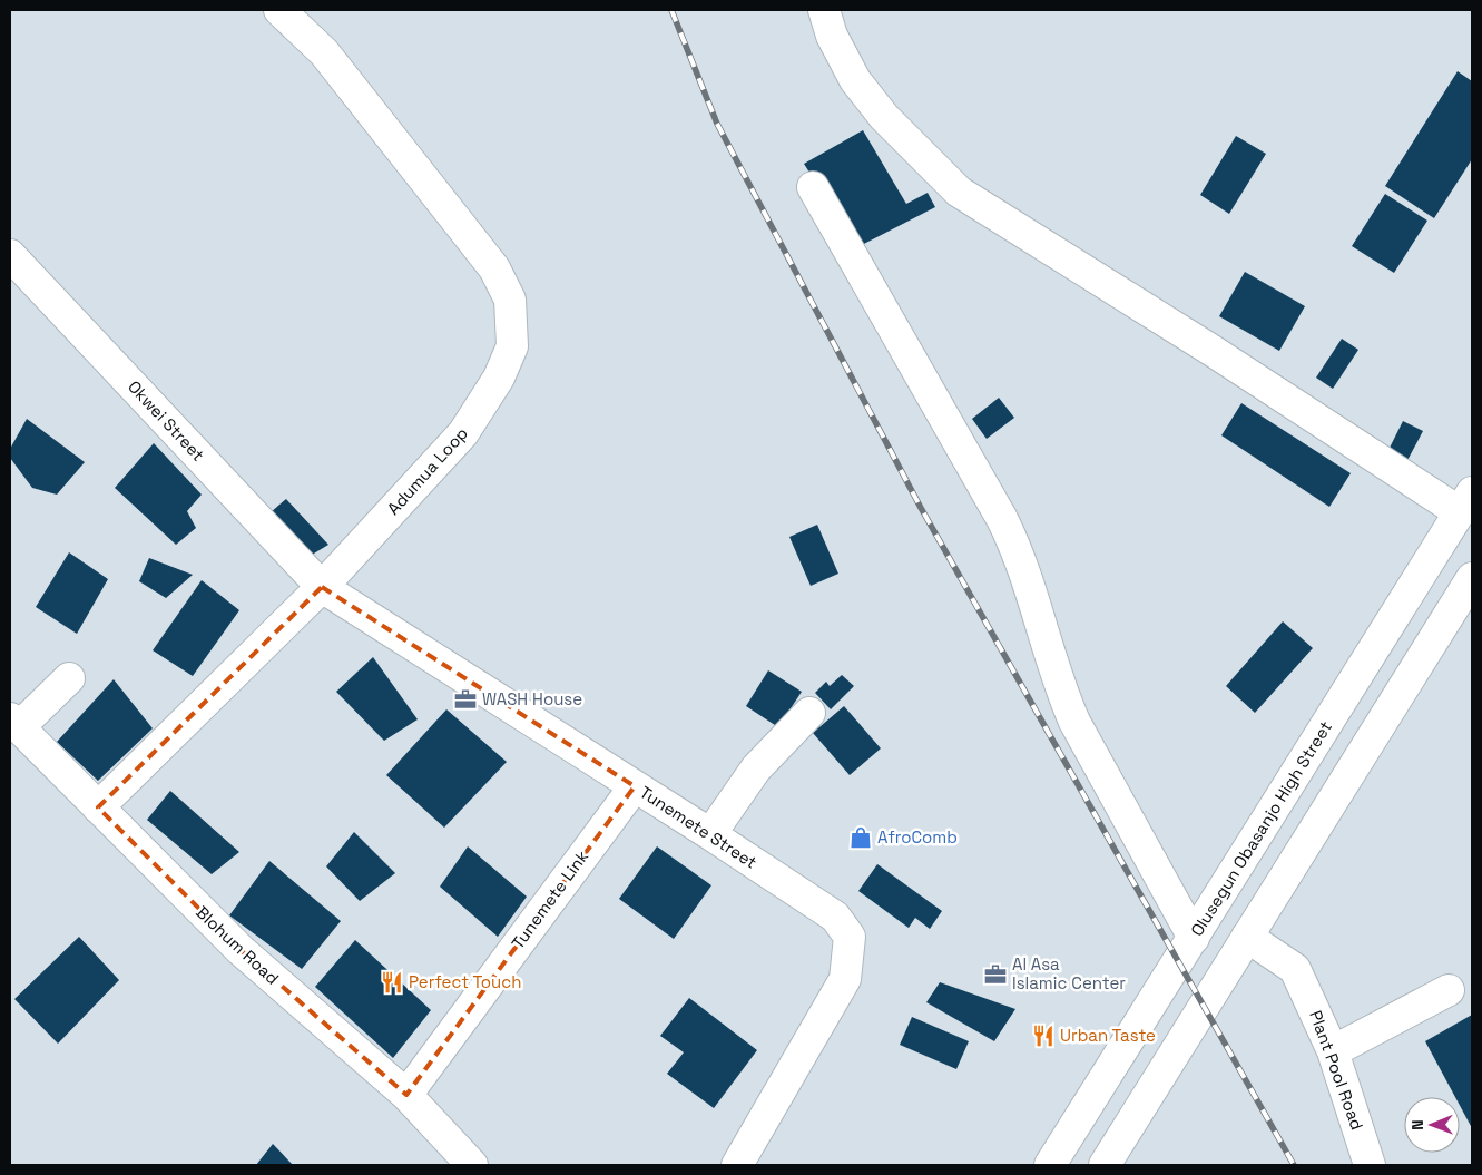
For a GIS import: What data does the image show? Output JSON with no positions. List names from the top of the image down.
{
  "streets": {
    "street": [
      "Okwei Street",
      "Adumua Loop",
      "Tunemete Street",
      "Olusegun Obasanjo High Street",
      "Tunemete Link",
      "Blohum Road",
      "Plant Pool Road"
    ]
  },
  "crossings": [
    ["Okwei Street", "Adumua Loop"],
    ["Okwei Street", "Tunemete Street"],
    ["Adumua Loop", "Tunemete Street"],
    ["Adumua Loop", "Blohum Road"],
    ["Tunemete Street", "Tunemete Link"],
    ["Tunemete Link", "Blohum Road"]
  ],
  "places": {
    "office": ["WASH House", "Al Asa Islamic Center"],
    "shop": ["AfroComb"],
    "restaurant": ["Perfect Touch", "Urban Taste"]
  },
  "north": "left"
}
